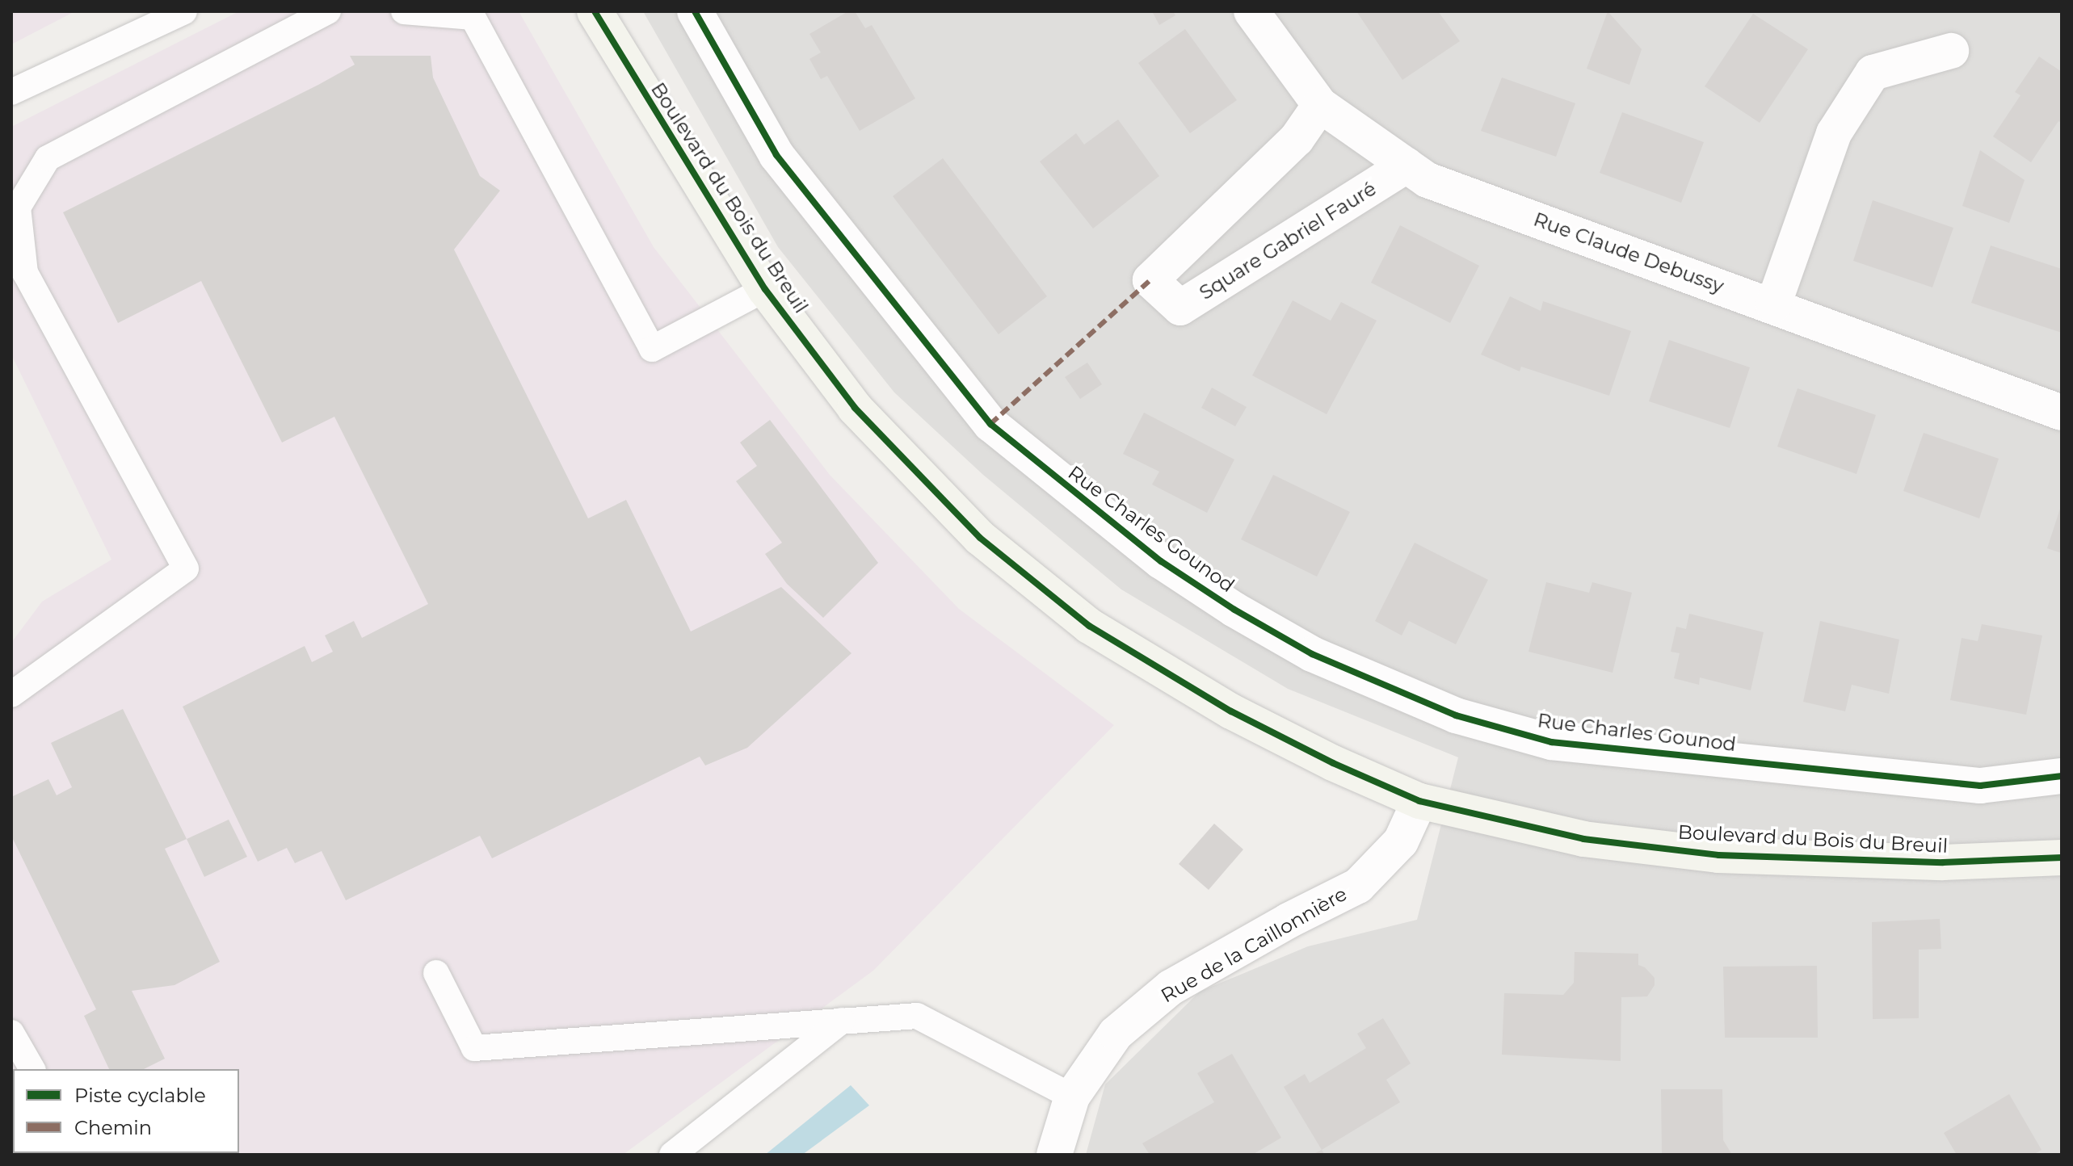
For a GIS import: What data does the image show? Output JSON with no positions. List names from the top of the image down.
{
  "streets": {
    "main road": ["Boulevard du Bois du Breuil"],
    "street": [
      "Square Gabriel Fauré",
      "Rue Claude Debussy",
      "Rue Charles Gounod",
      "Rue de la Caillonnière"
    ]
  },
  "crossings": [
    ["Boulevard du Bois du Breuil", "Rue de la Caillonnière"],
    ["Square Gabriel Fauré", "Rue Claude Debussy"]
  ],
  "legend": ["Piste cyclable", "Chemin"]
}
